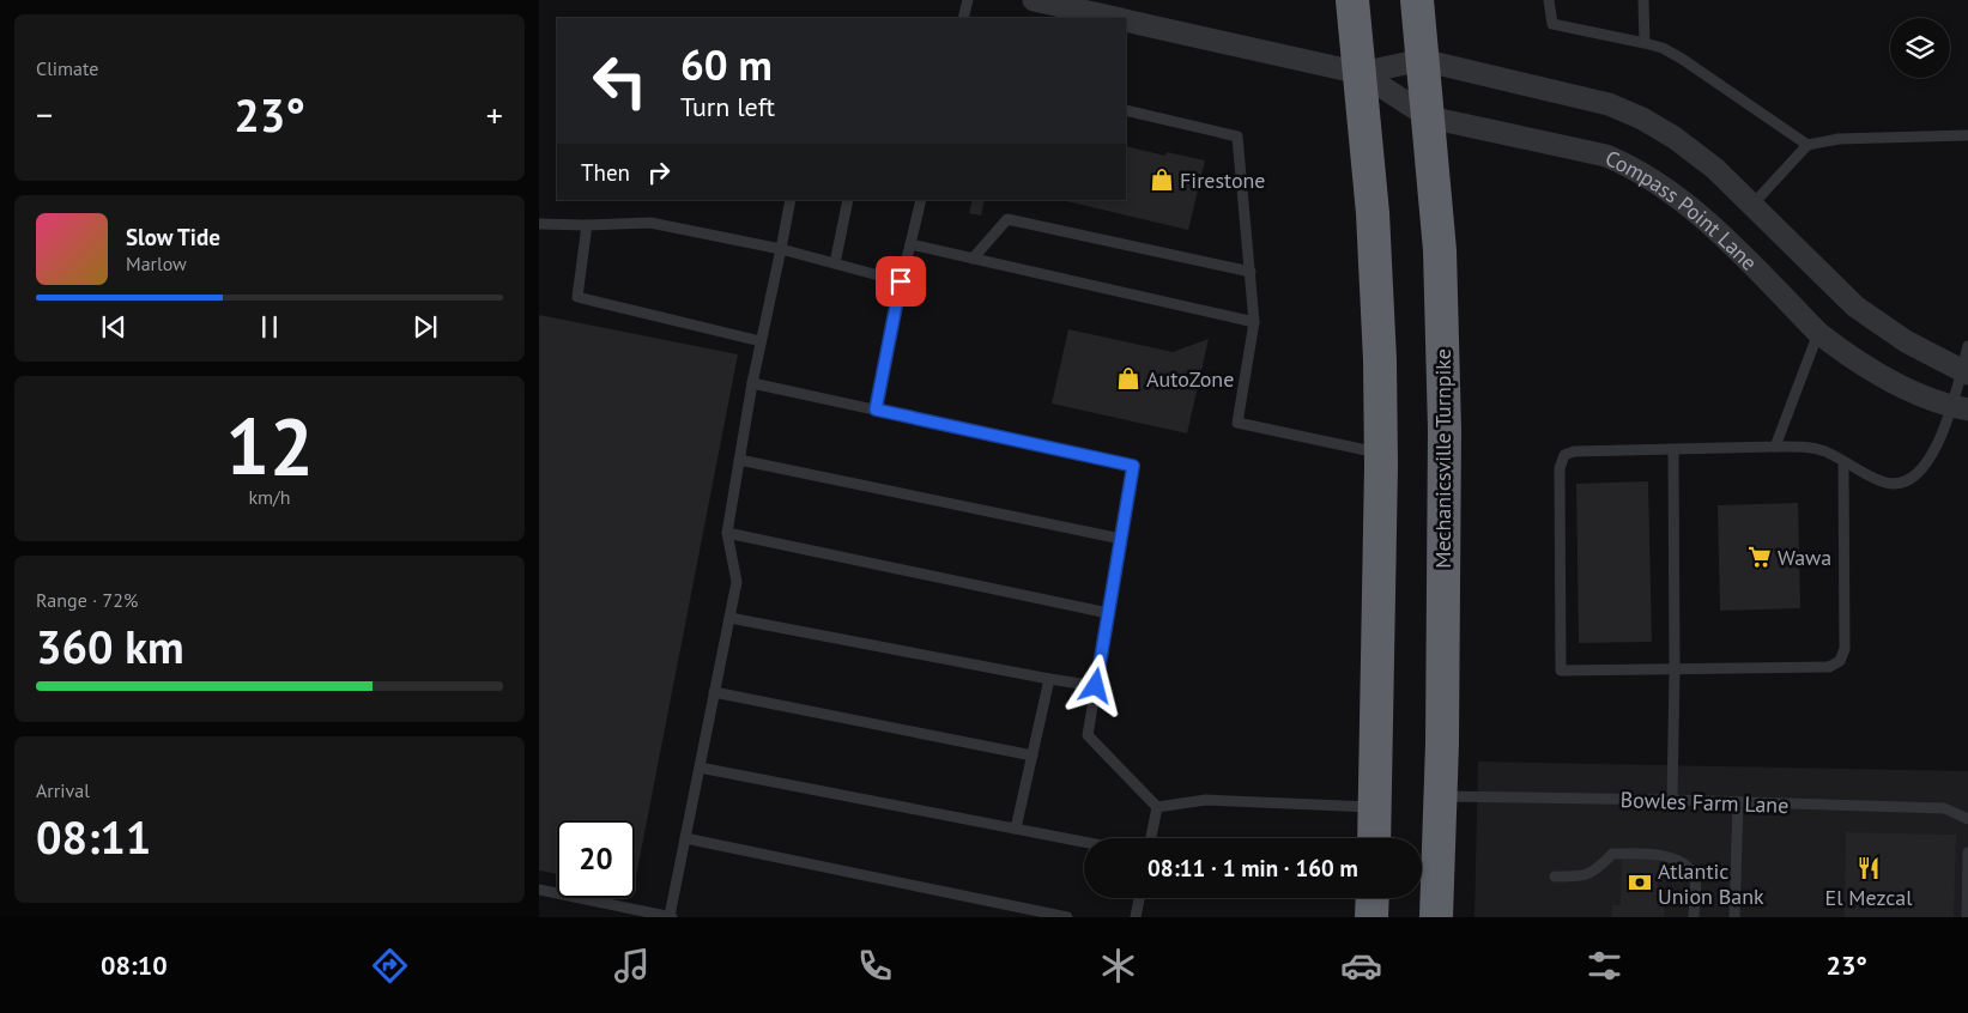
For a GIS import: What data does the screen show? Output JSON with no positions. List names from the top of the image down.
{
  "streets": {
    "highway": ["Mechanicsville Turnpike"],
    "street": ["Compass Point Lane"],
    "lane": ["Bowles Farm Lane"]
  },
  "crossings": [
    ["Compass Point Lane", "Mechanicsville Turnpike"],
    ["Mechanicsville Turnpike", "Bowles Farm Lane"]
  ],
  "places": {
    "shop": ["Firestone", "AutoZone"],
    "supermarket": ["Wawa"],
    "restaurant": ["El Mezcal"],
    "bank": ["Atlantic Union Bank"]
  },
  "page": {
    "tile": [
      "Climate",
      ["12", "km/h"],
      ["Range · 72%", "360 km"],
      ["Arrival", "08:11"]
    ],
    "turn": ["60 m", "Turn left"],
    "heat": ["−", "23°", "+"],
    "then": "Then",
    "song": ["Slow Tide", "Marlow"],
    "limit": "20",
    "trip": "08:11 · 1 min · 160 m",
    "tabs": ["08:10", "23°"]
  }
}
